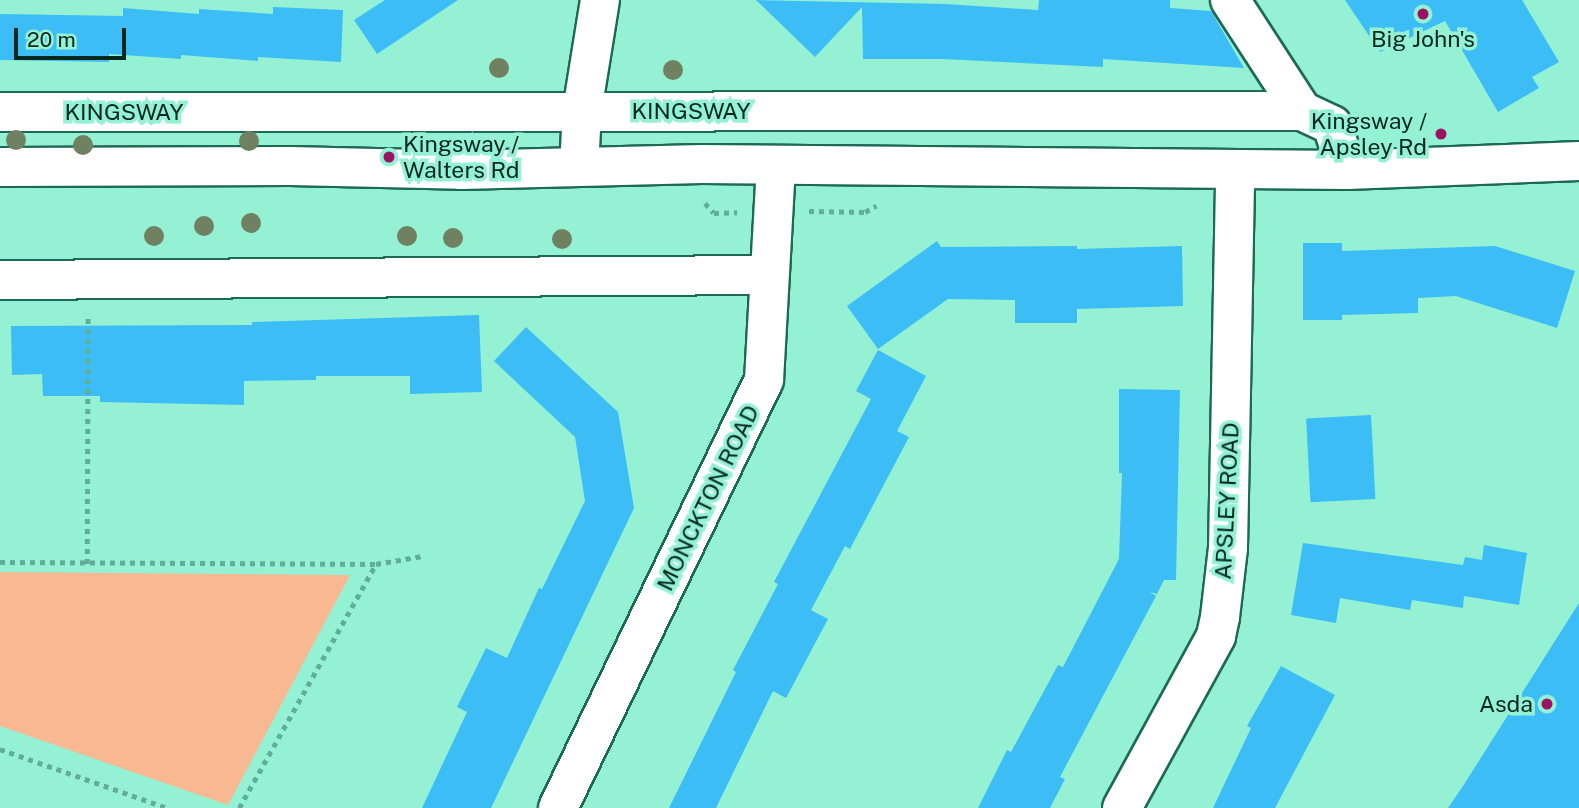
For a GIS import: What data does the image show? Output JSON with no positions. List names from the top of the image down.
{
  "streets": {
    "street": ["KINGSWAY", "MONCKTON ROAD", "APSLEY ROAD"]
  },
  "places": [
    "Big John's",
    "Kingsway / Apsley Rd",
    "Kingsway / Walters Rd",
    "Asda"
  ],
  "scale_bar": "20 m"
}
